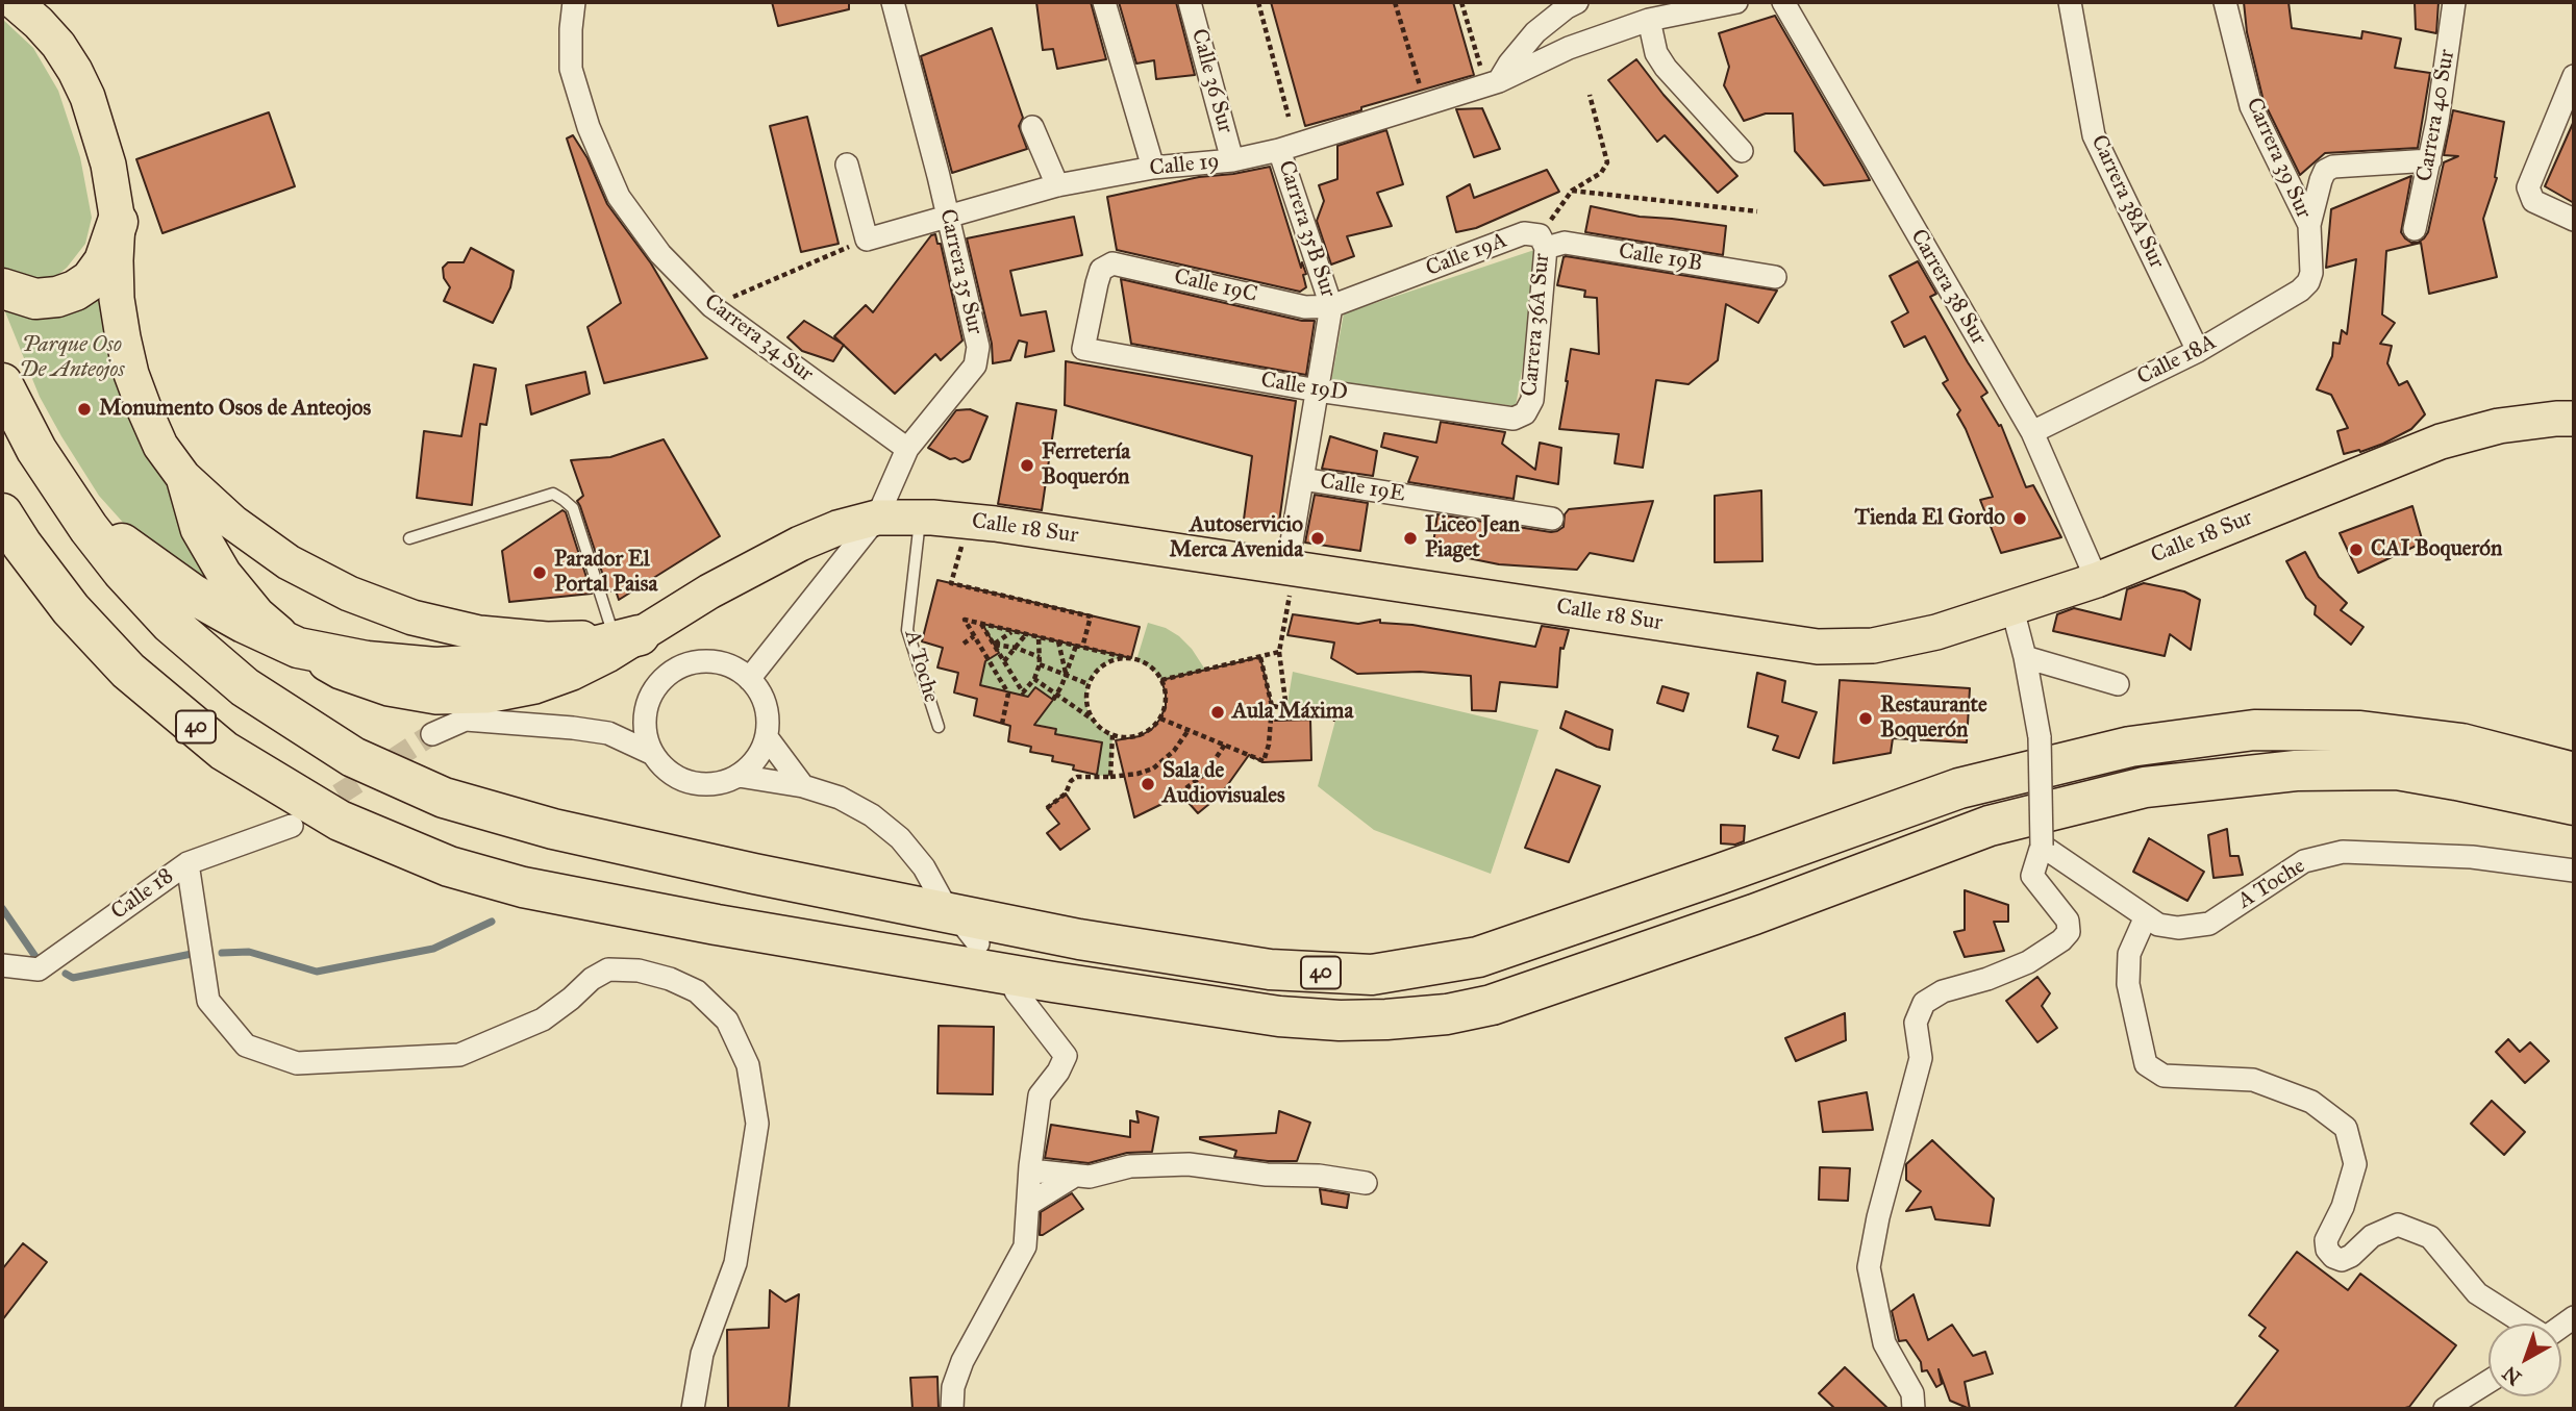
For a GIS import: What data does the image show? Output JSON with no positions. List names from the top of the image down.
{
  "streets": {
    "highway": ["40"],
    "main road": ["Calle 18 Sur"],
    "street": [
      "Calle 36 Sur",
      "Carrera 40 Sur",
      "Carrera 39 Sur",
      "Calle 19",
      "Carrera 38A Sur",
      "Carrera 35B Sur",
      "Calle 19A",
      "Calle 19B",
      "Carrera 35 Sur",
      "Calle 19C",
      "Carrera 38 Sur",
      "Carrera 36A Sur",
      "Carrera 34 Sur",
      "Calle 18A",
      "Calle 19D",
      "Calle 19E",
      "A Toche",
      "Calle 18"
    ]
  },
  "crossings": [
    ["Calle 36 Sur", "Calle 19"],
    ["Carrera 39 Sur", "Calle 18A"],
    ["Calle 19", "Carrera 35B Sur"],
    ["Calle 19", "Carrera 35 Sur"],
    ["Carrera 38A Sur", "Calle 18A"],
    ["Carrera 35B Sur", "Calle 19A"],
    ["Carrera 35B Sur", "Calle 19C"],
    ["Carrera 35B Sur", "Calle 19D"],
    ["Carrera 35B Sur", "Calle 19E"],
    ["Carrera 35B Sur", "Calle 18 Sur"],
    ["Calle 19A", "Calle 19B"],
    ["Calle 19A", "Calle 19C"],
    ["Calle 19A", "Carrera 36A Sur"],
    ["Calle 19B", "Carrera 36A Sur"],
    ["Carrera 35 Sur", "Carrera 34 Sur"],
    ["Carrera 35 Sur", "Calle 18 Sur"],
    ["Calle 19C", "Calle 19D"],
    ["Carrera 38 Sur", "Calle 18A"],
    ["Carrera 38 Sur", "Calle 18 Sur"],
    ["Carrera 36A Sur", "Calle 19D"],
    ["Calle 18 Sur", "A Toche"]
  ],
  "parks": ["Parque Oso De Anteojos"],
  "places": [
    "Monumento Osos de Anteojos",
    "Ferretería Boquerón",
    "Tienda El Gordo",
    "Autoservicio Merca Avenida",
    "Liceo Jean Piaget",
    "CAI Boquerón",
    "Parador El Portal Paisa",
    "Aula Máxima",
    "Restaurante Boquerón",
    "Sala de Audiovisuales"
  ],
  "north": "bottom left"
}
